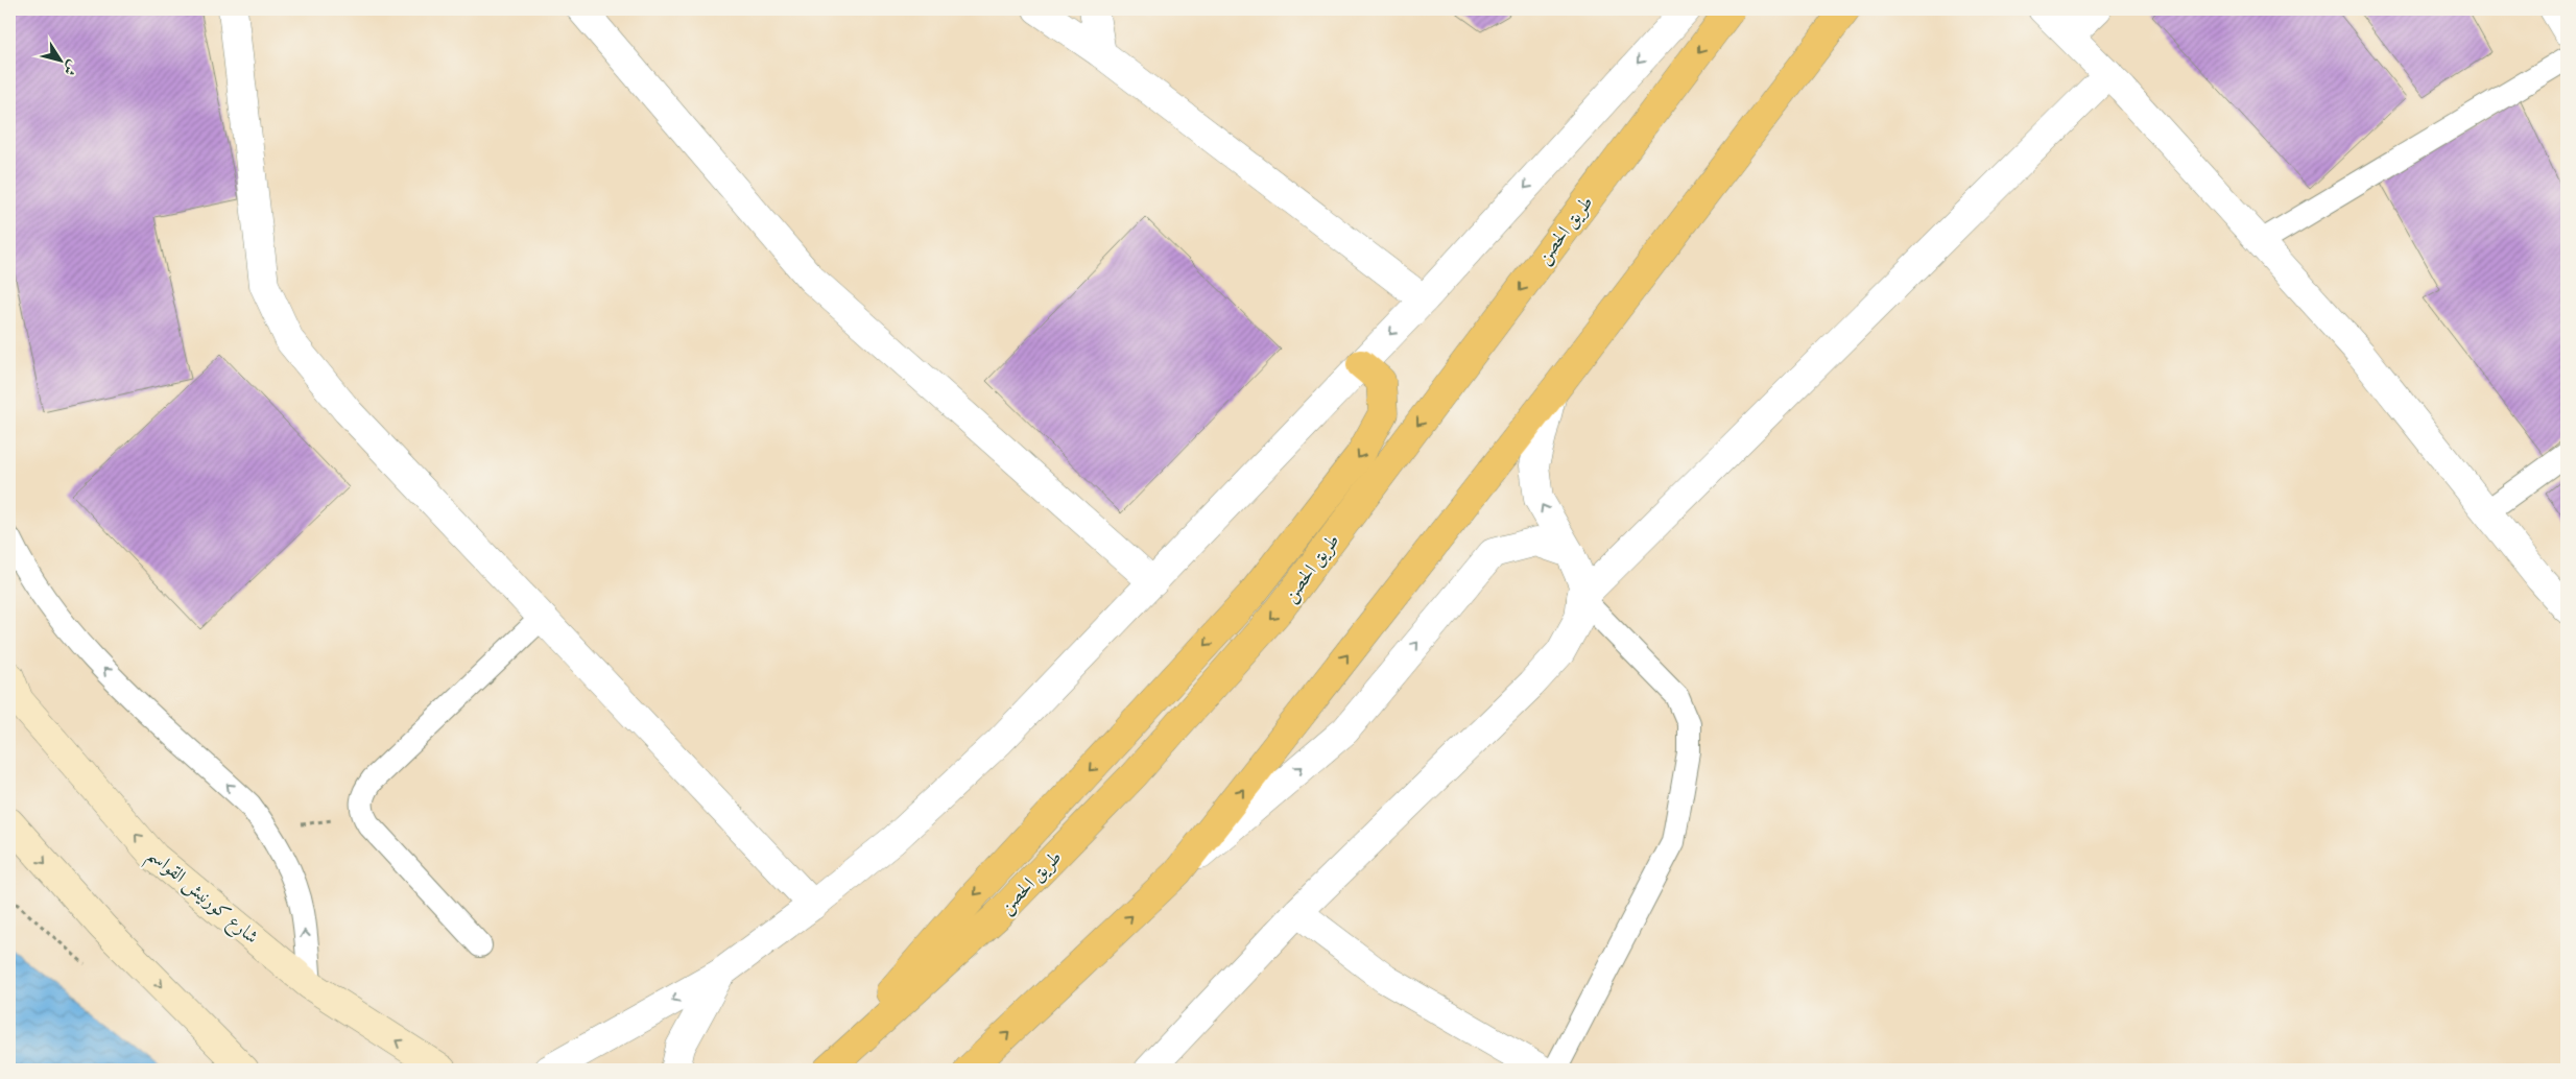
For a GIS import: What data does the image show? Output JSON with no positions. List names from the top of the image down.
{
  "streets": {
    "main road": ["طريق الحصن", "شارع كورنيش القواسم"]
  },
  "north": "bottom right"
}
